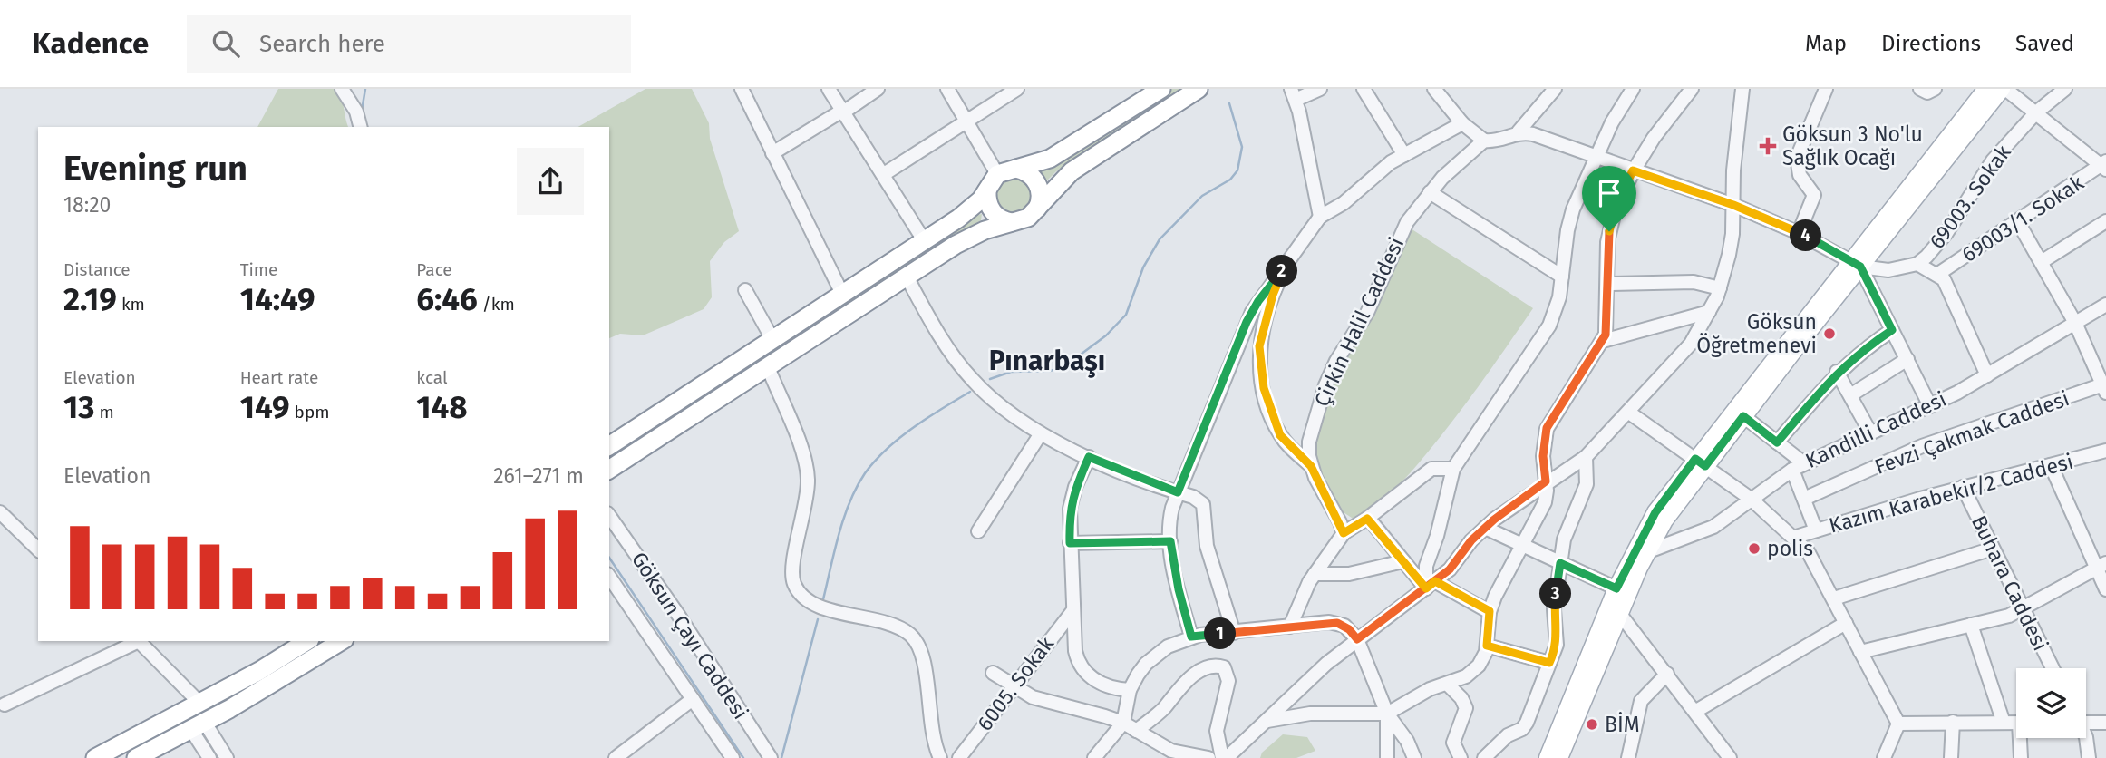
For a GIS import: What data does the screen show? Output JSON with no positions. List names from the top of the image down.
{
  "streets": {
    "street": [
      "69003. Sokak",
      "69003/1. Sokak",
      "Çirkin Halil Caddesi",
      "Kandilli Caddesi",
      "Fevzi Çakmak Caddesi",
      "Kazım Karabekir/2 Caddesi",
      "Buhara Caddesi",
      "Göksun Çayı Caddesi",
      "6005. Sokak"
    ]
  },
  "crossings": [
    ["Kazım Karabekir/2 Caddesi", "Buhara Caddesi"]
  ],
  "districts": ["Pınarbaşı"],
  "places": {
    "health": ["Göksun 3 No'lu Sağlık Ocağı"],
    "other": ["Göksun Öğretmenevi", "polis", "BİM"]
  },
  "page": {
    "header": "Kadence",
    "search": "Search here",
    "nav": ["Map", "Directions", "Saved"],
    "heading": ["Evening run", "18:20"],
    "pins": [
      "4",
      "2",
      "3",
      "1"
    ],
    "stats": [
      ["Distance", "2.19 km"],
      ["Time", "14:49"],
      ["Pace", "6:46 /km"],
      ["Elevation", "13 m"],
      ["Heart rate", "149 bpm"],
      ["kcal", "148"]
    ],
    "chart": ["Elevation", "261–271 m"]
  }
}
